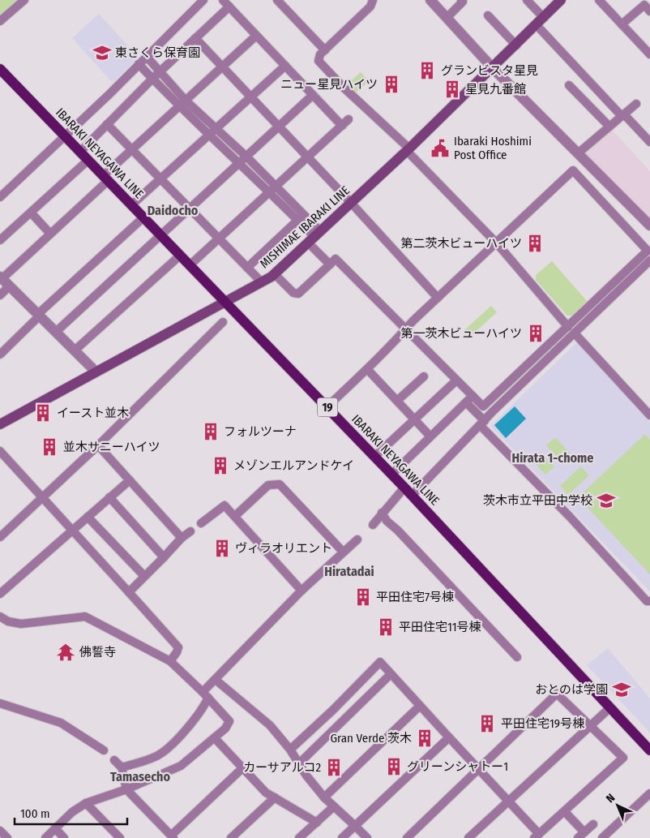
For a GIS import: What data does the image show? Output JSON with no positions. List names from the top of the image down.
{
  "streets": {
    "main road": ["IBARAKI NEYAGAWA LINE", "MISHIMAE IBARAKI LINE", "19"]
  },
  "crossings": [
    ["IBARAKI NEYAGAWA LINE", "MISHIMAE IBARAKI LINE"]
  ],
  "districts": [
    "Daidocho",
    "Hirata 1-chome",
    "Hiratadai",
    "Tamasecho"
  ],
  "places": {
    "school or university": ["東さくら保育園", "茨木市立平田中学校", "おとのは学園"],
    "building": [
      "グランビスタ星見",
      "ニュー星見ハイツ",
      "星見九番館",
      "第二茨木ビューハイツ",
      "第一茨木ビューハイツ",
      "イースト並木",
      "フォルツーナ",
      "並木サニーハイツ",
      "メゾンエルアンドケイ",
      "ヴィラオリエント",
      "平田住宅7号棟",
      "平田住宅11号棟",
      "平田住宅19号棟",
      "Gran Verde 茨木",
      "グリーンシャトー1",
      "カーサアルコ2"
    ],
    "public building": ["Ibaraki Hoshimi Post Office"],
    "temple": ["佛誓寺"]
  },
  "scale_bar": "100 m",
  "north": "top left"
}
